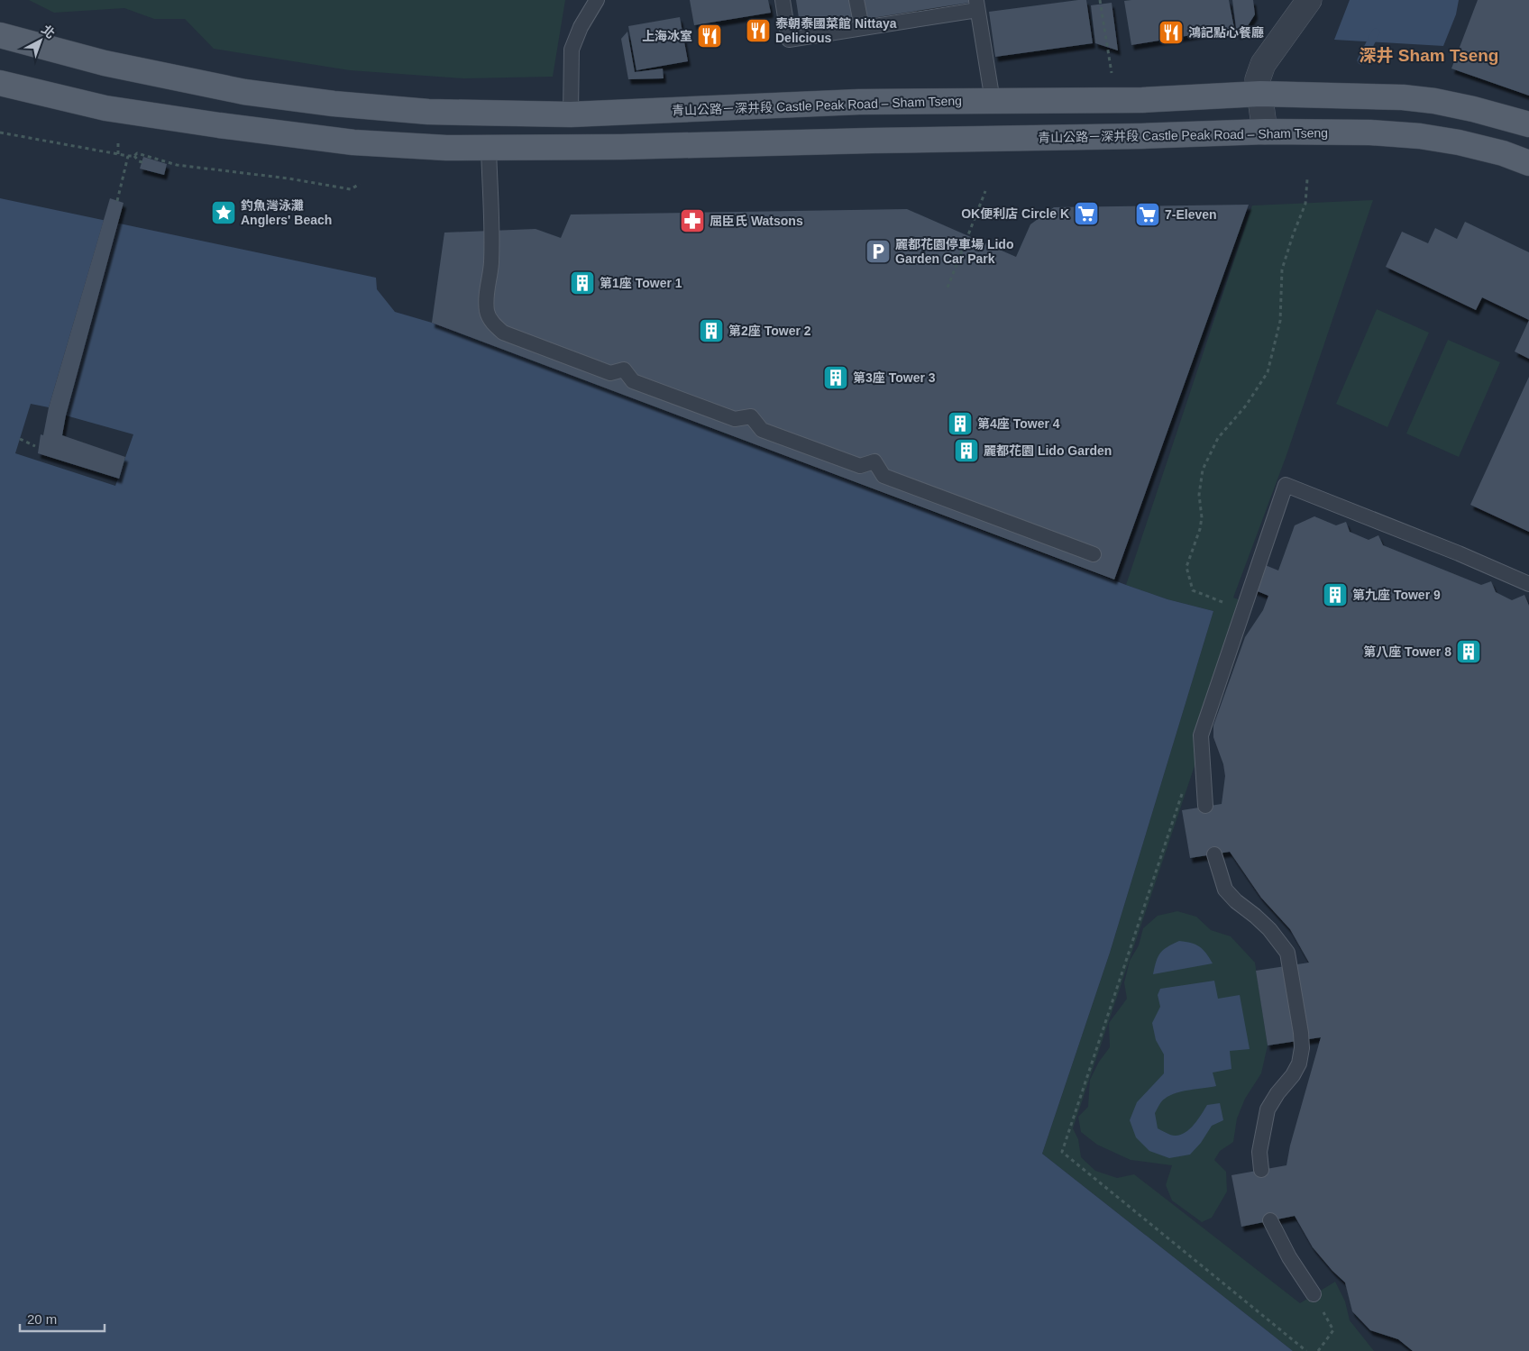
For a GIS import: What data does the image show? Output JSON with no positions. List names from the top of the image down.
{
  "streets": {
    "main road": ["青山公路－深井段 Castle Peak Road – Sham Tseng"]
  },
  "districts": ["深井 Sham Tseng"],
  "places": {
    "restaurant": ["泰朝泰國菜館 Nittaya Delicious", "鴻記點心餐廳", "上海冰室"],
    "place": ["釣魚灣泳灘 Anglers' Beach"],
    "supermarket": ["OK便利店 Circle K", "7-Eleven"],
    "pharmacy": ["屈臣氏 Watsons"],
    "parking": ["麗都花園停車場 Lido Garden Car Park"],
    "building": [
      "第1座 Tower 1",
      "第2座 Tower 2",
      "第3座 Tower 3",
      "第4座 Tower 4",
      "麗都花園 Lido Garden",
      "第九座 Tower 9",
      "第八座 Tower 8"
    ]
  },
  "scale_bar": "20 m",
  "north": "top right"
}
